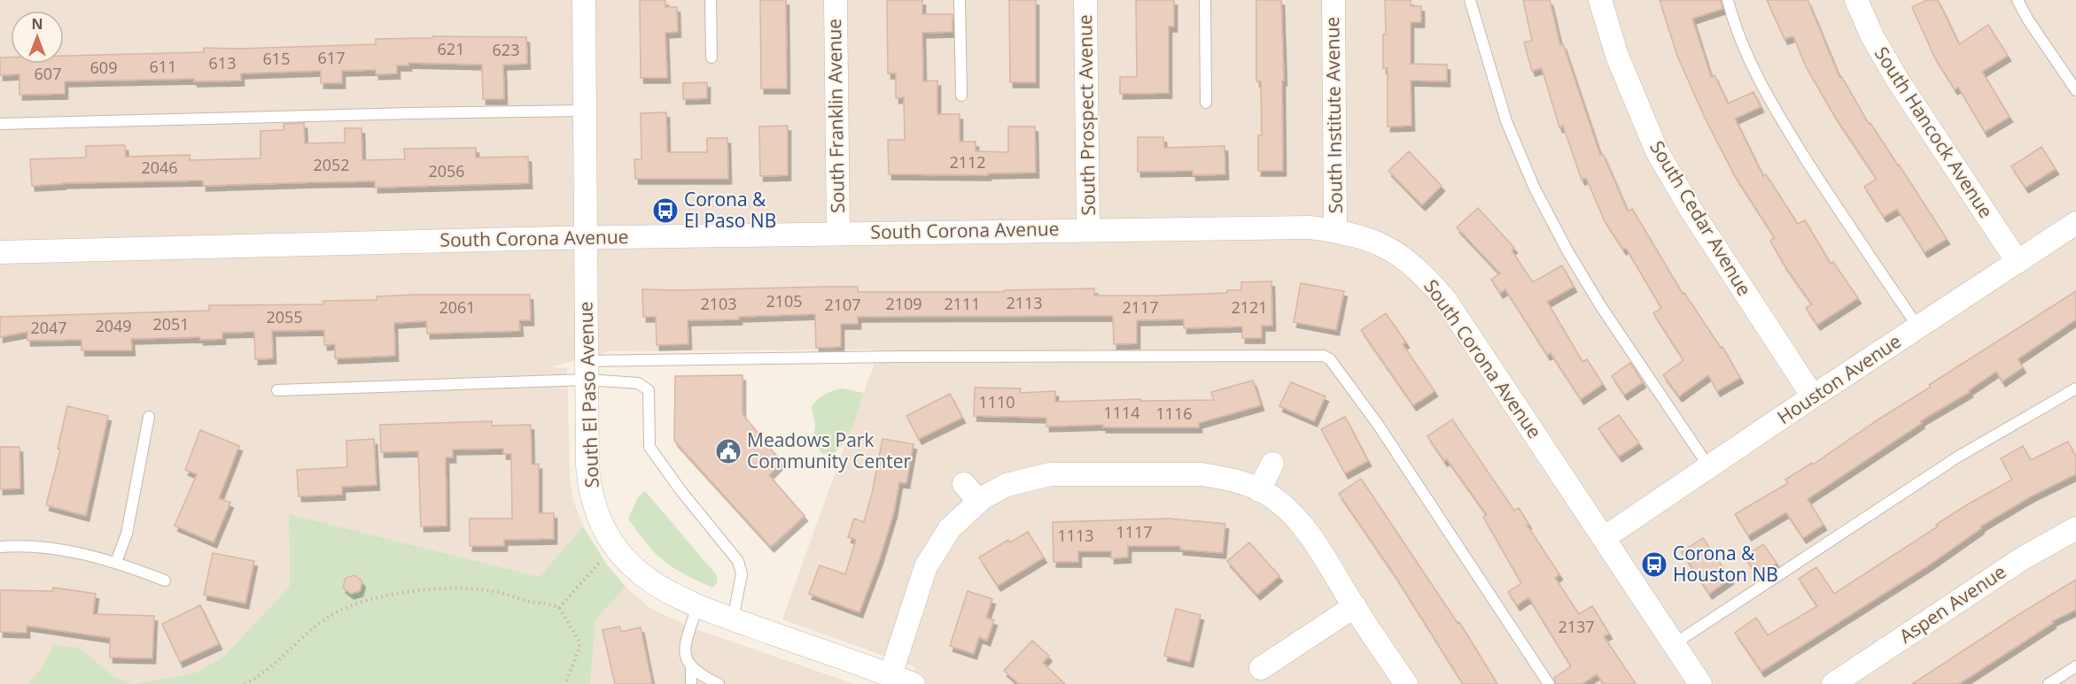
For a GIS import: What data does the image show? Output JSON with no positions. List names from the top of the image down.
{
  "streets": {
    "street": [
      "South Prospect Avenue",
      "South Institute Avenue",
      "South Franklin Avenue",
      "South Hancock Avenue",
      "South Cedar Avenue",
      "South Corona Avenue",
      "Houston Avenue",
      "South El Paso Avenue",
      "Aspen Avenue"
    ]
  },
  "crossings": [
    ["South Prospect Avenue", "South Corona Avenue"],
    ["South Institute Avenue", "South Corona Avenue"],
    ["South Franklin Avenue", "South Corona Avenue"],
    ["South Hancock Avenue", "Houston Avenue"],
    ["South Cedar Avenue", "Houston Avenue"],
    ["South Corona Avenue", "Houston Avenue"],
    ["South Corona Avenue", "South El Paso Avenue"]
  ],
  "places": {
    "bus stop": ["Corona & El Paso NB", "Corona & Houston NB"],
    "public building": ["Meadows Park Community Center"]
  },
  "house_numbers": [
    "621",
    "623",
    "617",
    "615",
    "613",
    "611",
    "609",
    "607",
    "2112",
    "2052",
    "2046",
    "2056",
    "2105",
    "2113",
    "2103",
    "2109",
    "2111",
    "2107",
    "2061",
    "2117",
    "2121",
    "2055",
    "2051",
    "2049",
    "2047",
    "1110",
    "1114",
    "1116",
    "1117",
    "1113",
    "2137"
  ],
  "north": "top"
}
